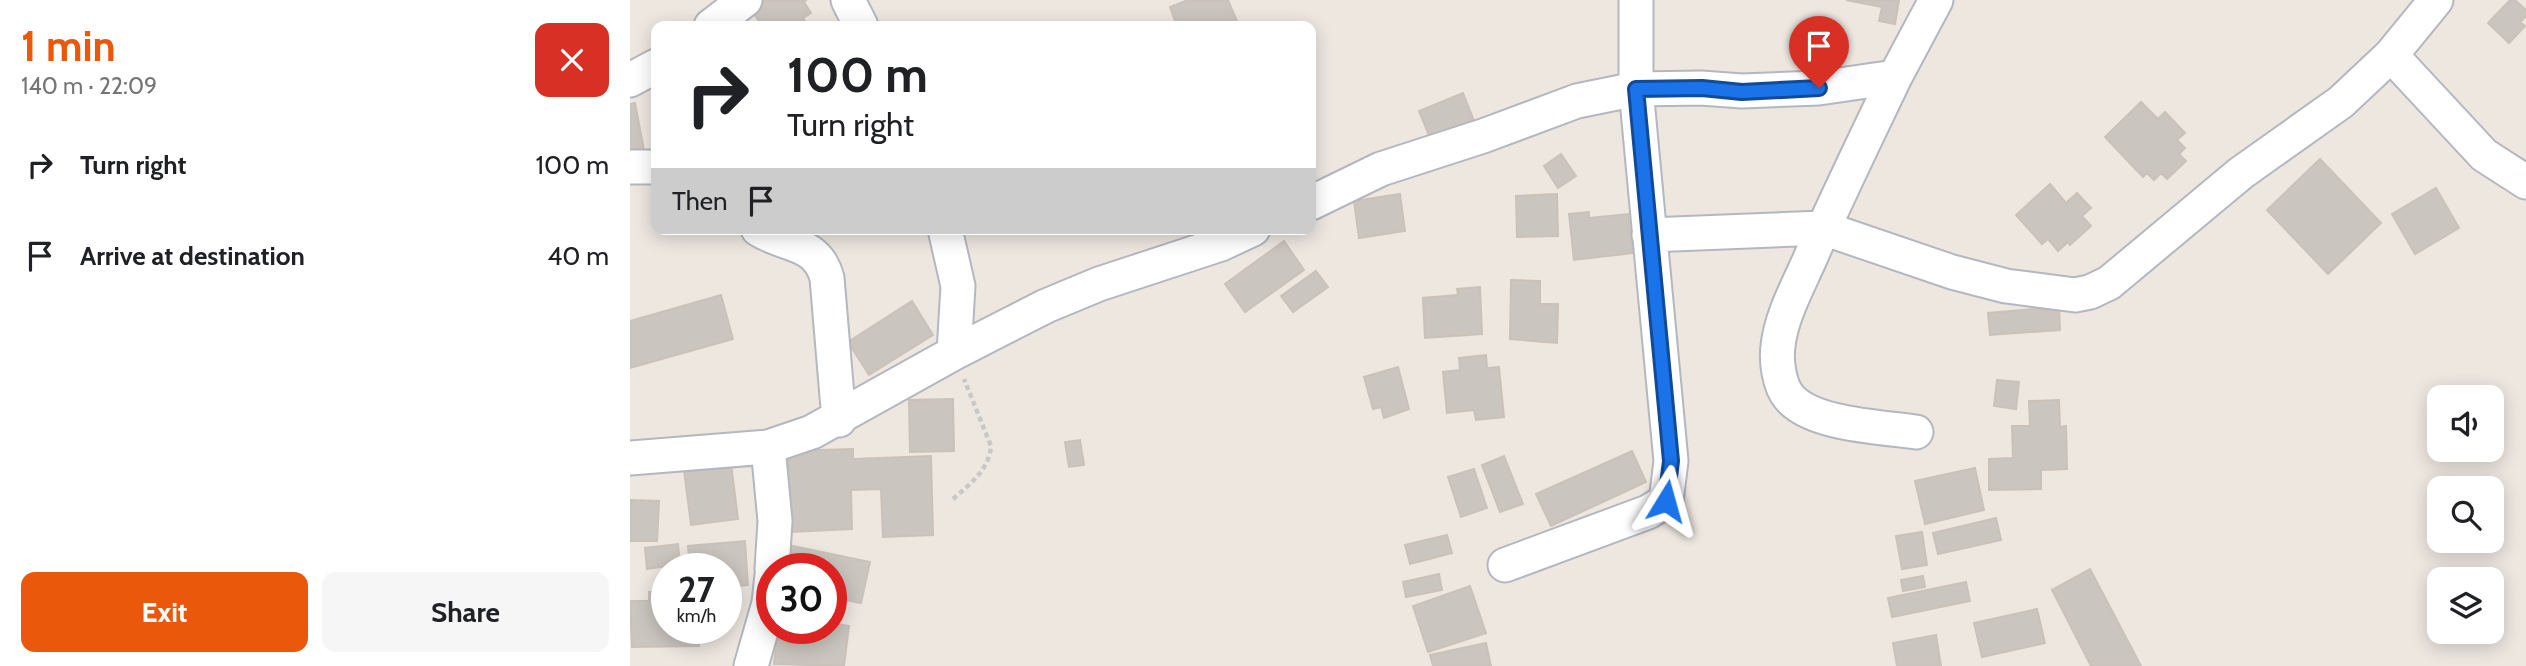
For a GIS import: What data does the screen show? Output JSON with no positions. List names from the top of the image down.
{
  "page": {
    "heading": ["1 min", "140 m · 22:09"],
    "turn": ["100 m", "Turn right"],
    "list": [
      {
        "name": "Turn right",
        "value": "100 m"
      },
      {
        "name": "Arrive at destination",
        "value": "40 m"
      }
    ],
    "then": "Then",
    "speed": "27 km/h",
    "limit": "30",
    "buttons": ["Exit", "Share"]
  }
}
